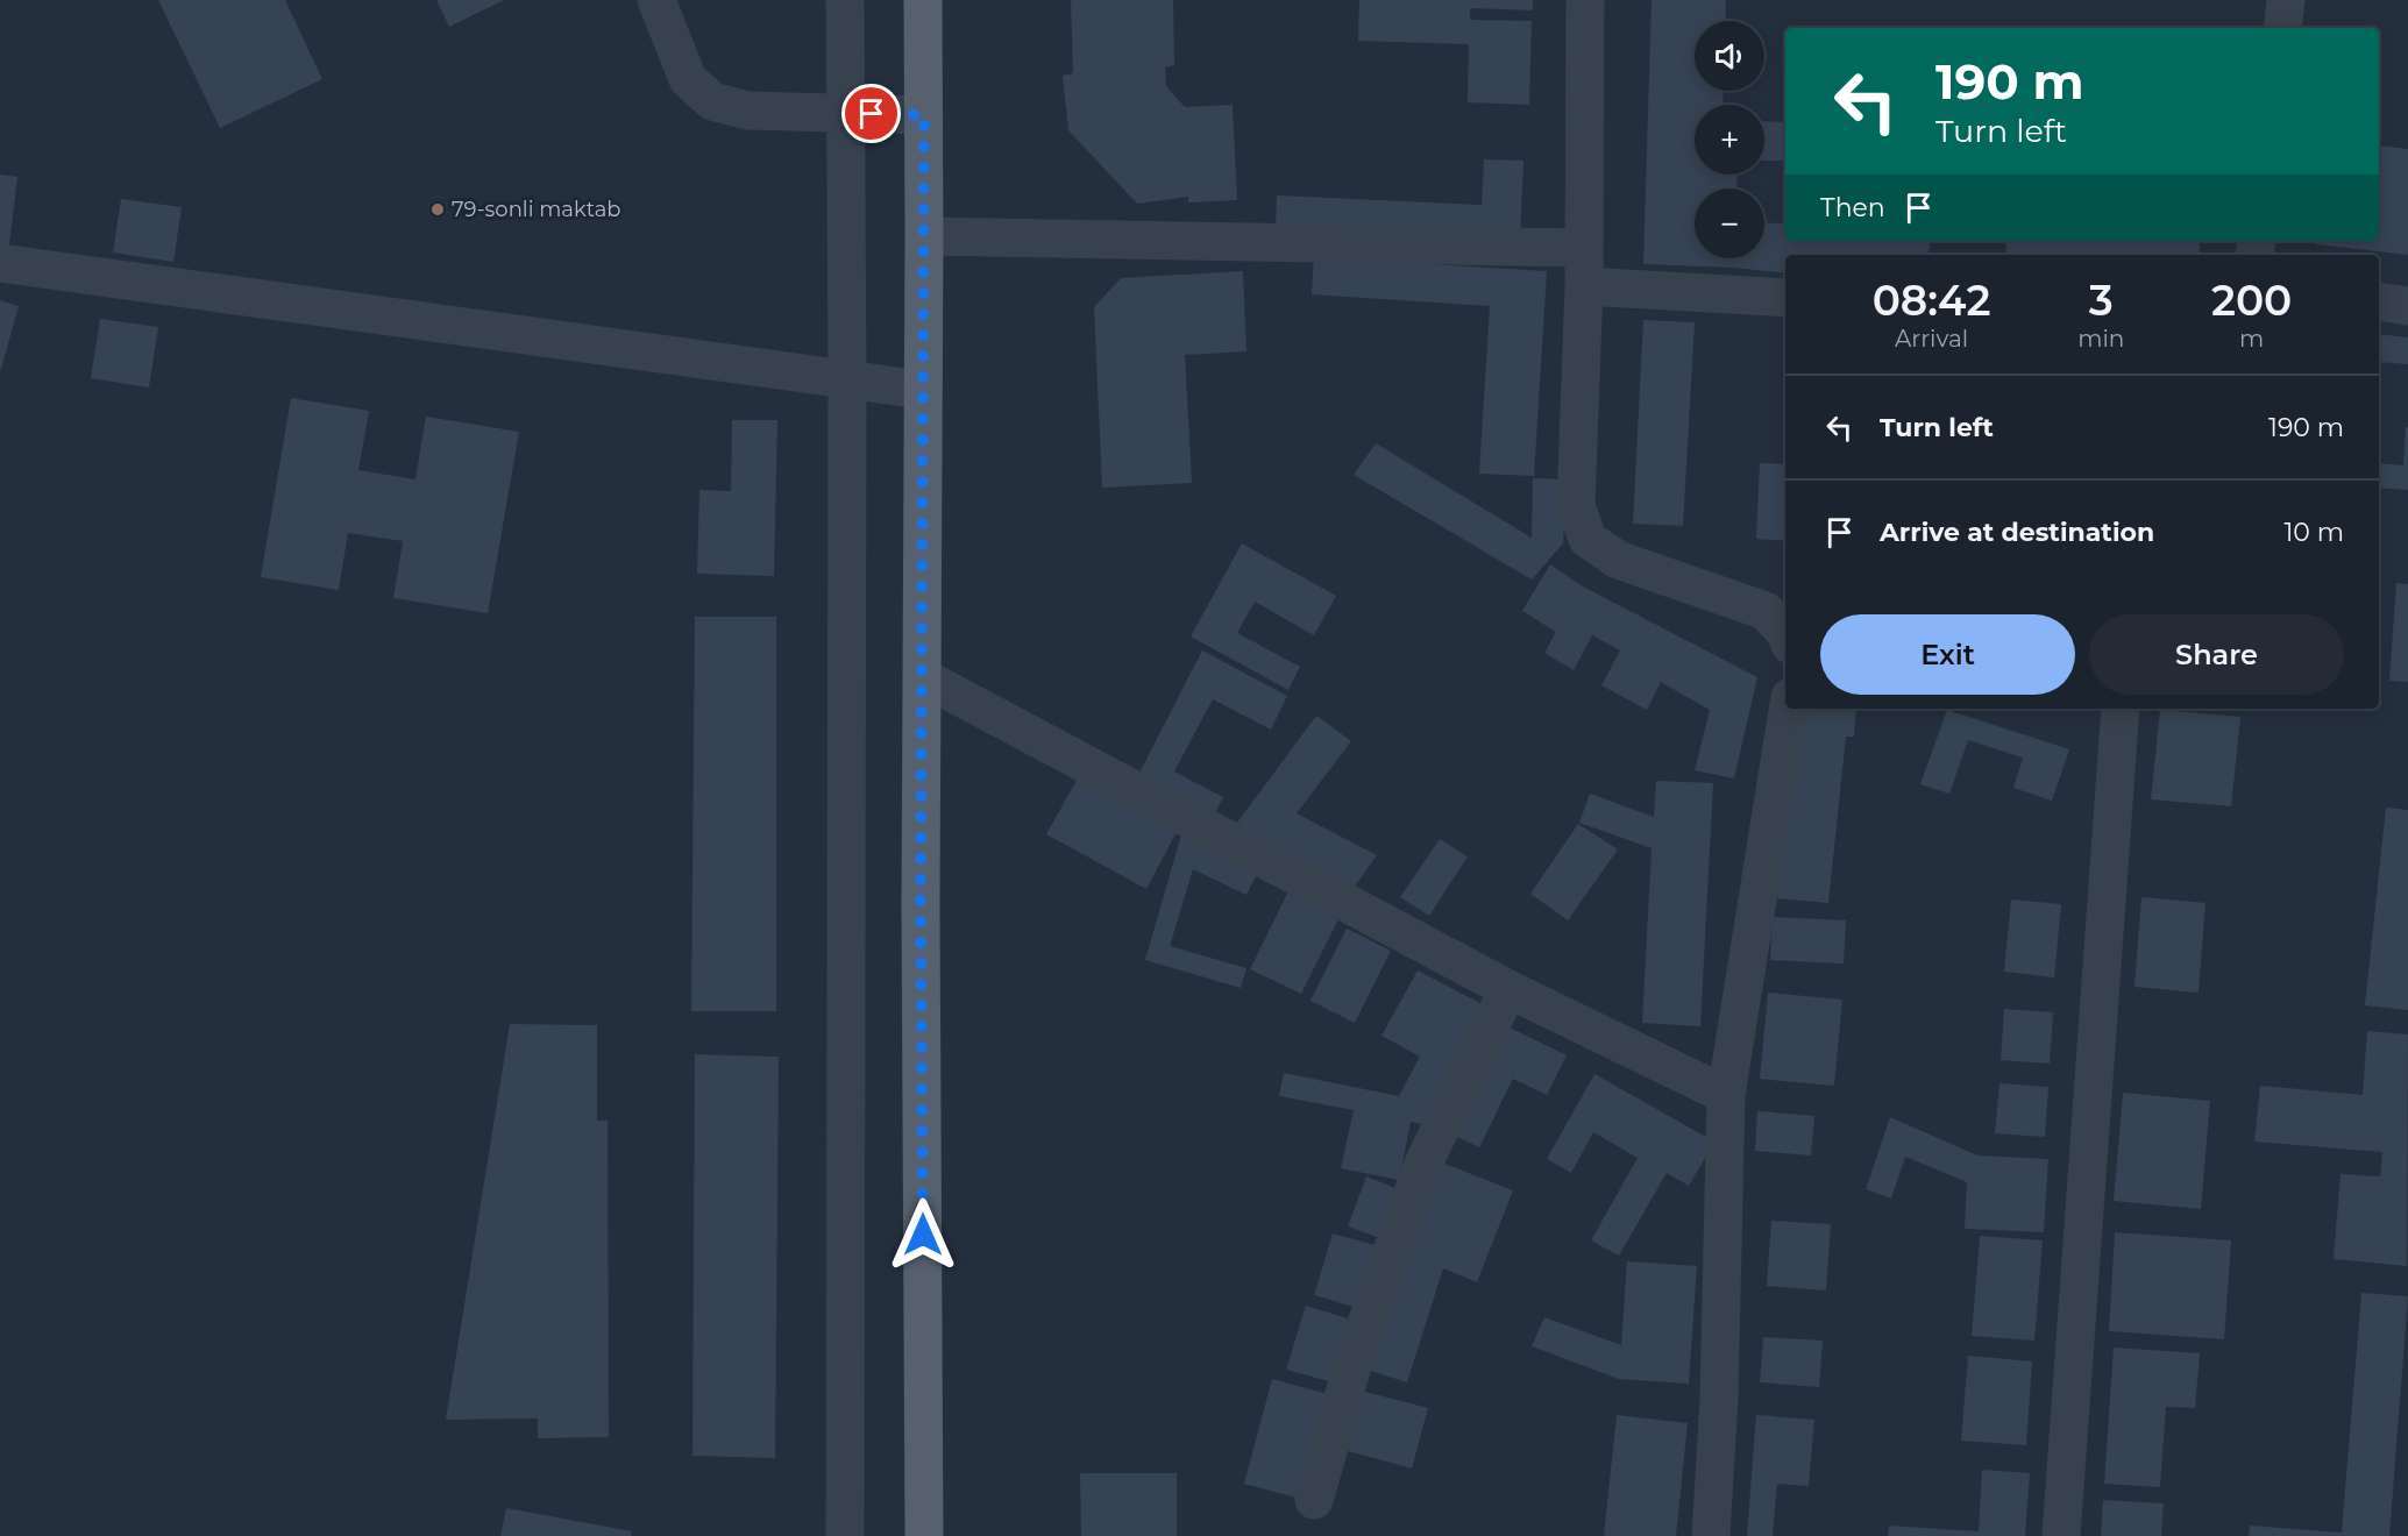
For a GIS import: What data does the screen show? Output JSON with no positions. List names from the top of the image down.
{
  "places": ["79-sonli maktab"],
  "page": {
    "map_buttons": ["+", "−"],
    "turn": ["190 m", "Turn left"],
    "then": "Then",
    "eta": [
      "08:42",
      "Arrival",
      "3",
      "min",
      "200",
      "m"
    ],
    "list": [
      {
        "name": "Turn left",
        "value": "190 m"
      },
      {
        "name": "Arrive at destination",
        "value": "10 m"
      }
    ],
    "buttons": ["Exit", "Share"]
  }
}
